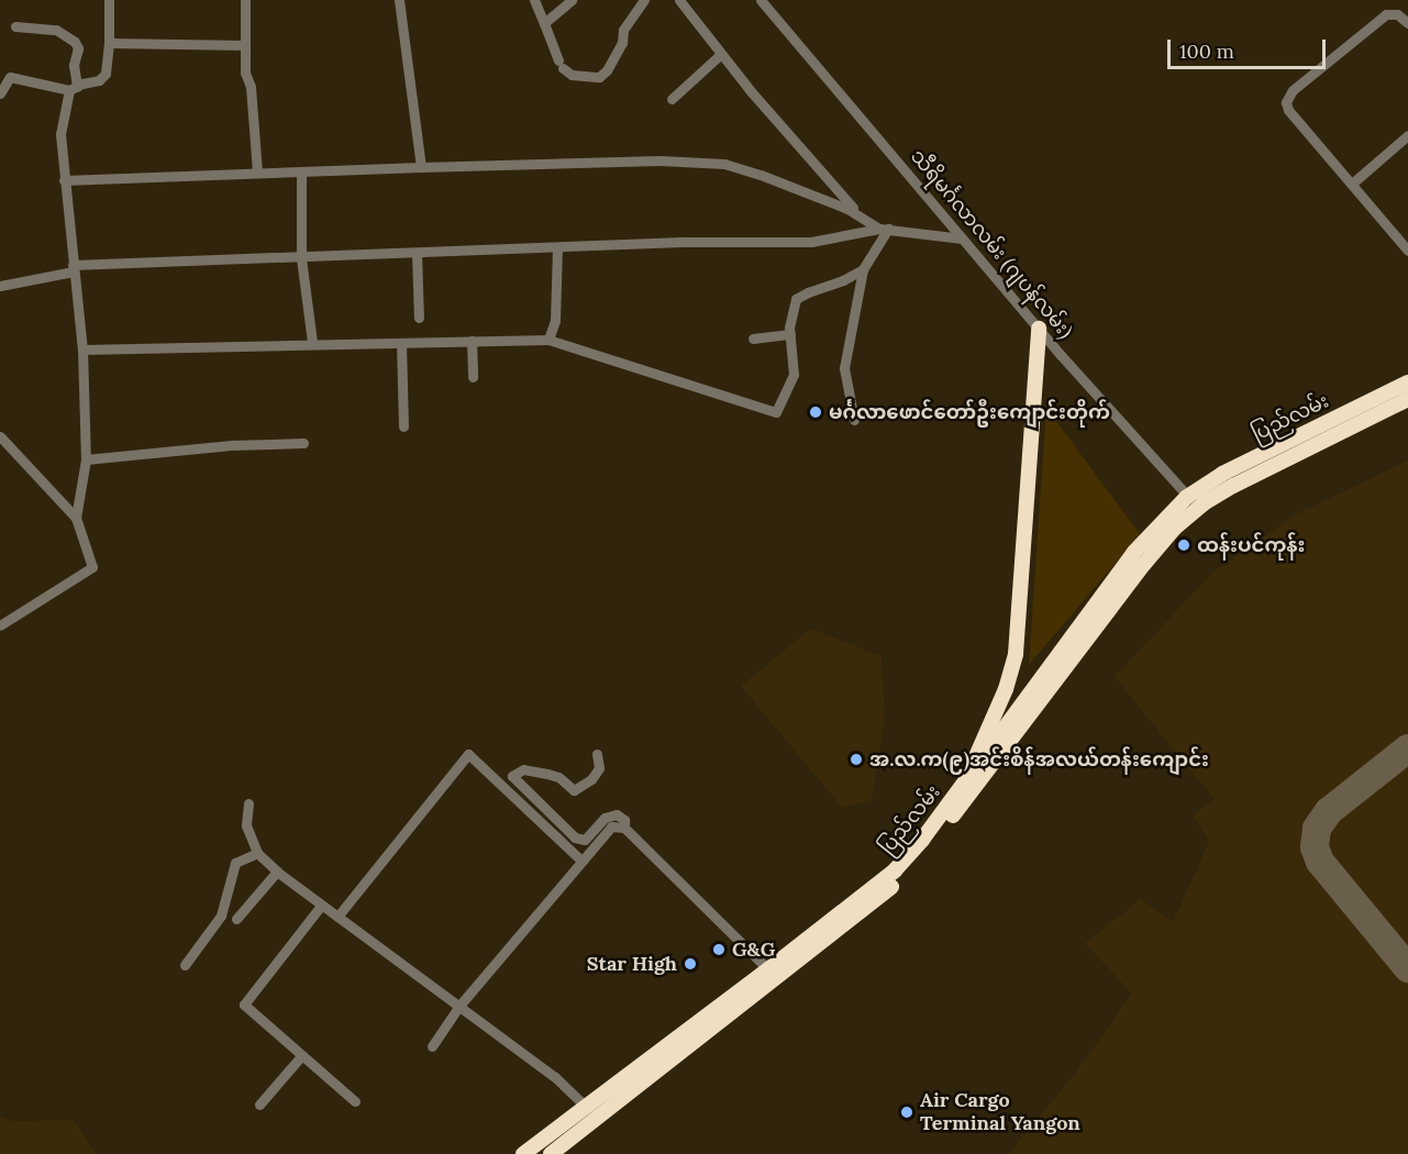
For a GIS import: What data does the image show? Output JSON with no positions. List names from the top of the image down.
{
  "streets": {
    "highway": ["ပြည်လမ်း"],
    "street": ["သီရိမင်္ဂလာလမ်း (ဂျပန်လမ်း)"]
  },
  "crossings": [
    ["သီရိမင်္ဂလာလမ်း (ဂျပန်လမ်း)", "ပြည်လမ်း"]
  ],
  "places": [
    "မင်္ဂလာဖောင်တော်ဦးကျောင်းတိုက်",
    "ထန်းပင်ကုန်း",
    "အ.လ.က(၉)အင်းစိန်အလယ်တန်းကျောင်း",
    "G&G",
    "Star High",
    "Air Cargo Terminal Yangon"
  ],
  "scale_bar": "100 m"
}
